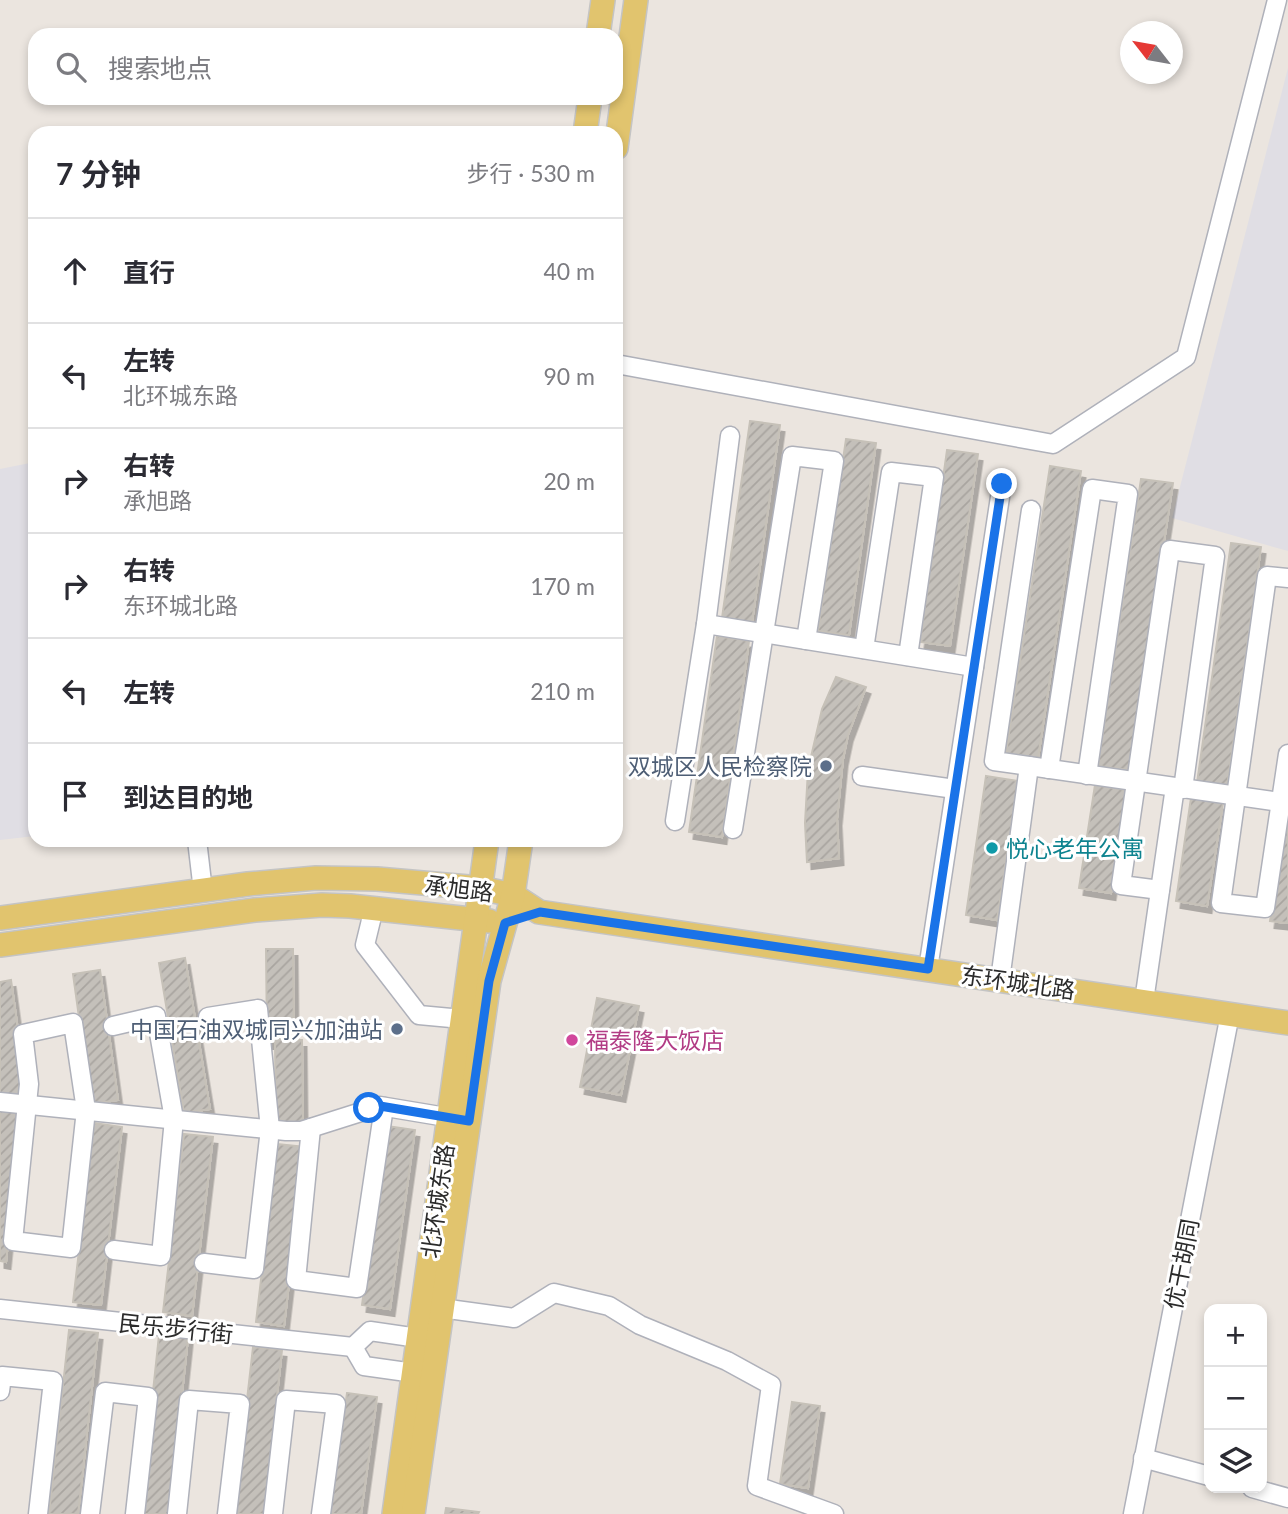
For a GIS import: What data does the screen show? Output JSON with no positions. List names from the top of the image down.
{
  "streets": {
    "main road": ["承旭路", "东环城北路", "北环城东路"],
    "street": ["优干胡同", "民乐步行街"]
  },
  "crossings": [
    ["承旭路", "东环城北路"],
    ["承旭路", "北环城东路"],
    ["东环城北路", "优干胡同"]
  ],
  "places": [
    "双城区人民检察院",
    "悦心老年公寓",
    "中国石油双城同兴加油站",
    "福泰隆大饭店"
  ],
  "north": "top left",
  "page": {
    "search": "搜索地点",
    "heading": ["7 分钟", "步行 · 530 m"],
    "list": [
      ["直行", "40 m"],
      ["左转", "北环城东路", "90 m"],
      ["右转", "承旭路", "20 m"],
      ["右转", "东环城北路", "170 m"],
      ["左转", "210 m"],
      "到达目的地"
    ],
    "map_buttons": ["+", "−"]
  }
}
